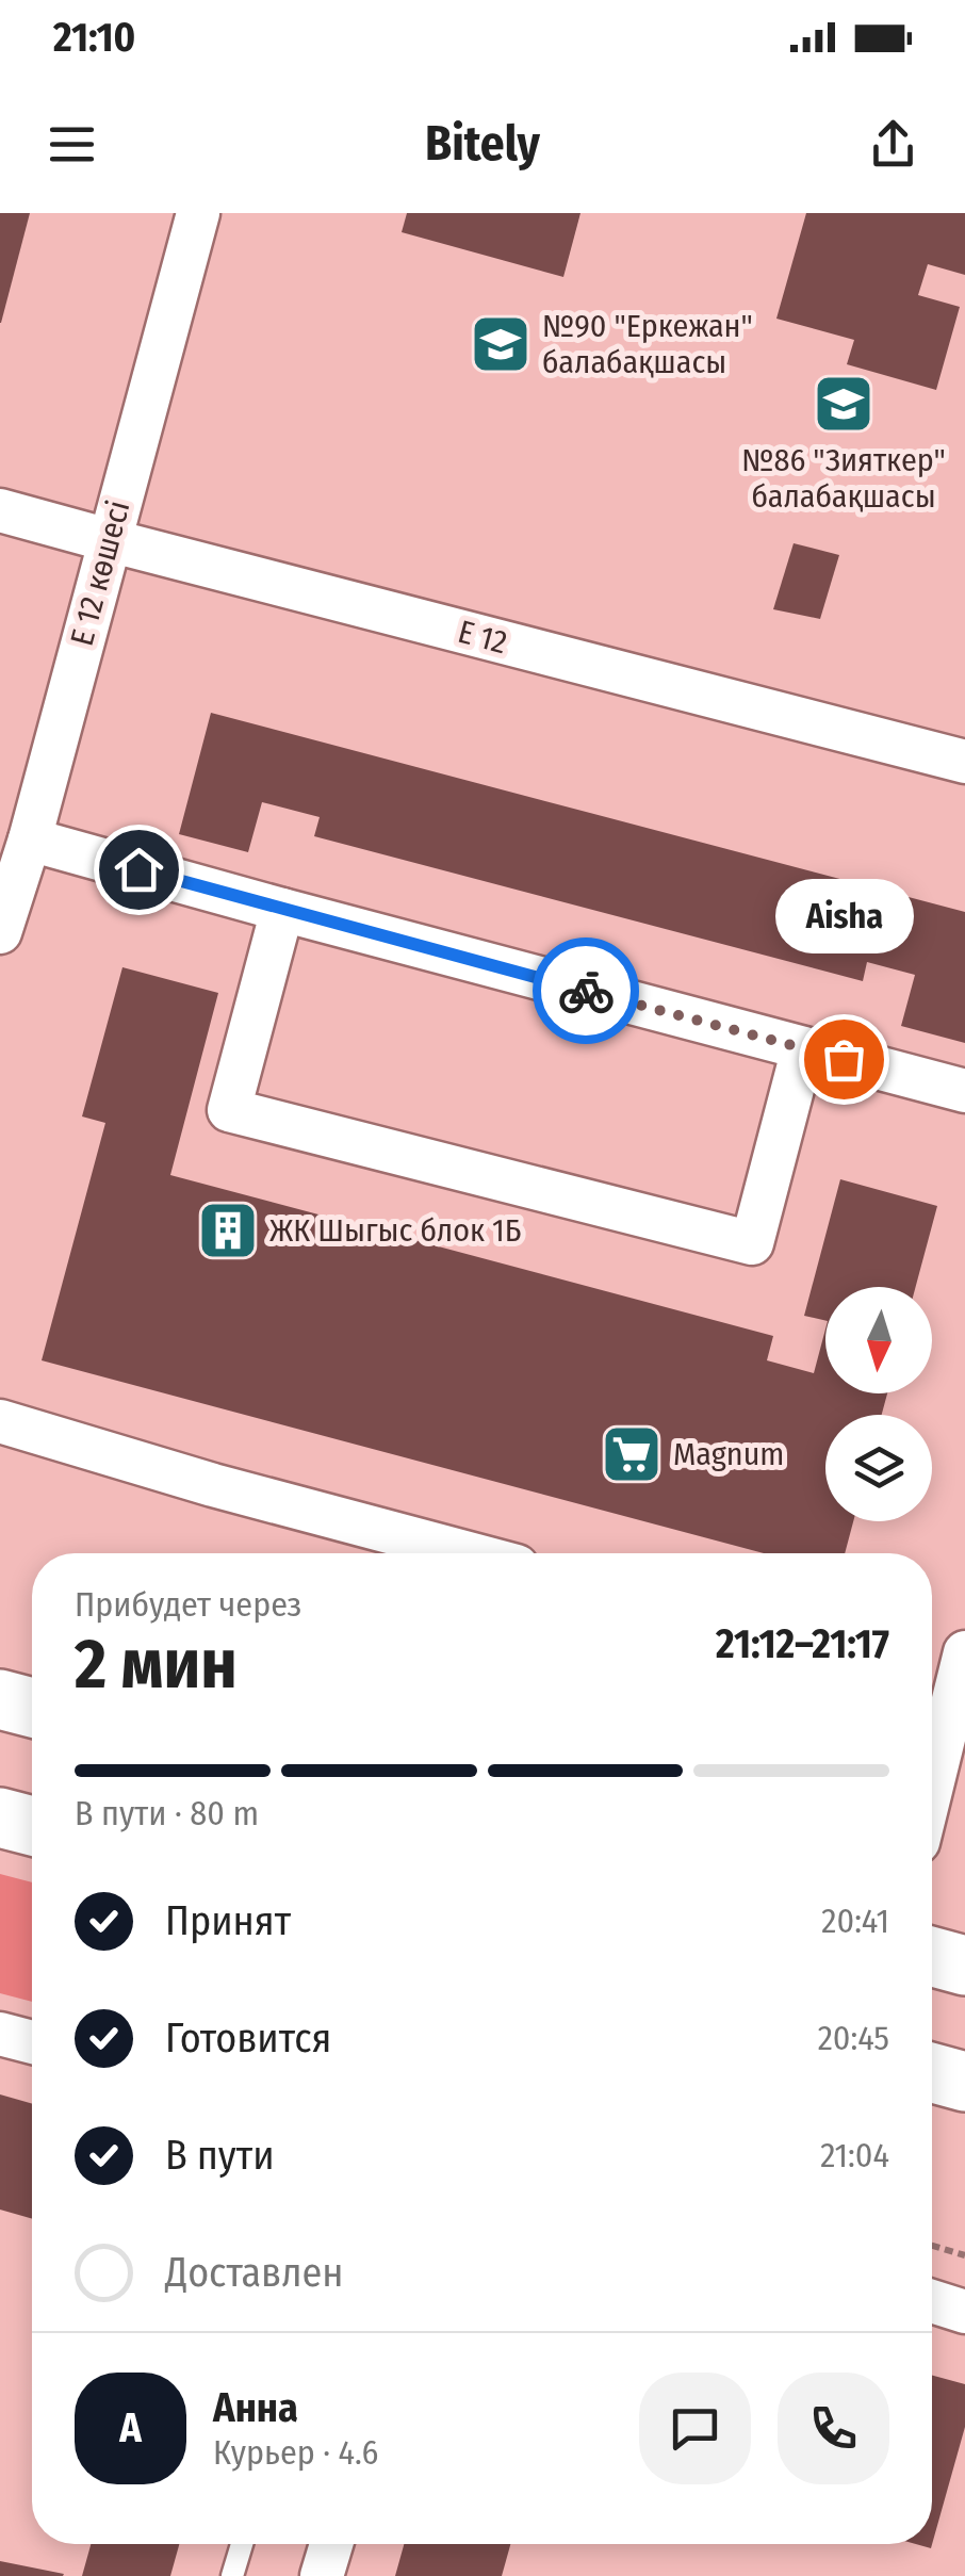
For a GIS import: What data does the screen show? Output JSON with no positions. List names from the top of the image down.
{
  "streets": {
    "street": ["Е 12 көшесі", "E 12"]
  },
  "crossings": [
    ["Е 12 көшесі", "E 12"]
  ],
  "places": {
    "school or university": ["№90 \"Еркежан\" балабақшасы", "№86 \"Зияткер\" балабақшасы"],
    "other": ["Aisha"],
    "building": ["ЖК Шыгыс блок 1Б"],
    "supermarket": ["Magnum"]
  },
  "north": "bottom",
  "page": {
    "status": "21:10",
    "header": "Bitely",
    "bubble": "Aisha",
    "heading": ["2 мин", "Прибудет через", "21:12–21:17"],
    "panel": ["Анна", "Курьер · 4.6"],
    "bar": "В пути · 80 m",
    "list": [
      ["Принят", "20:41"],
      ["Готовится", "20:45"],
      ["В пути", "21:04"],
      "Доставлен"
    ],
    "round": "А"
  }
}
